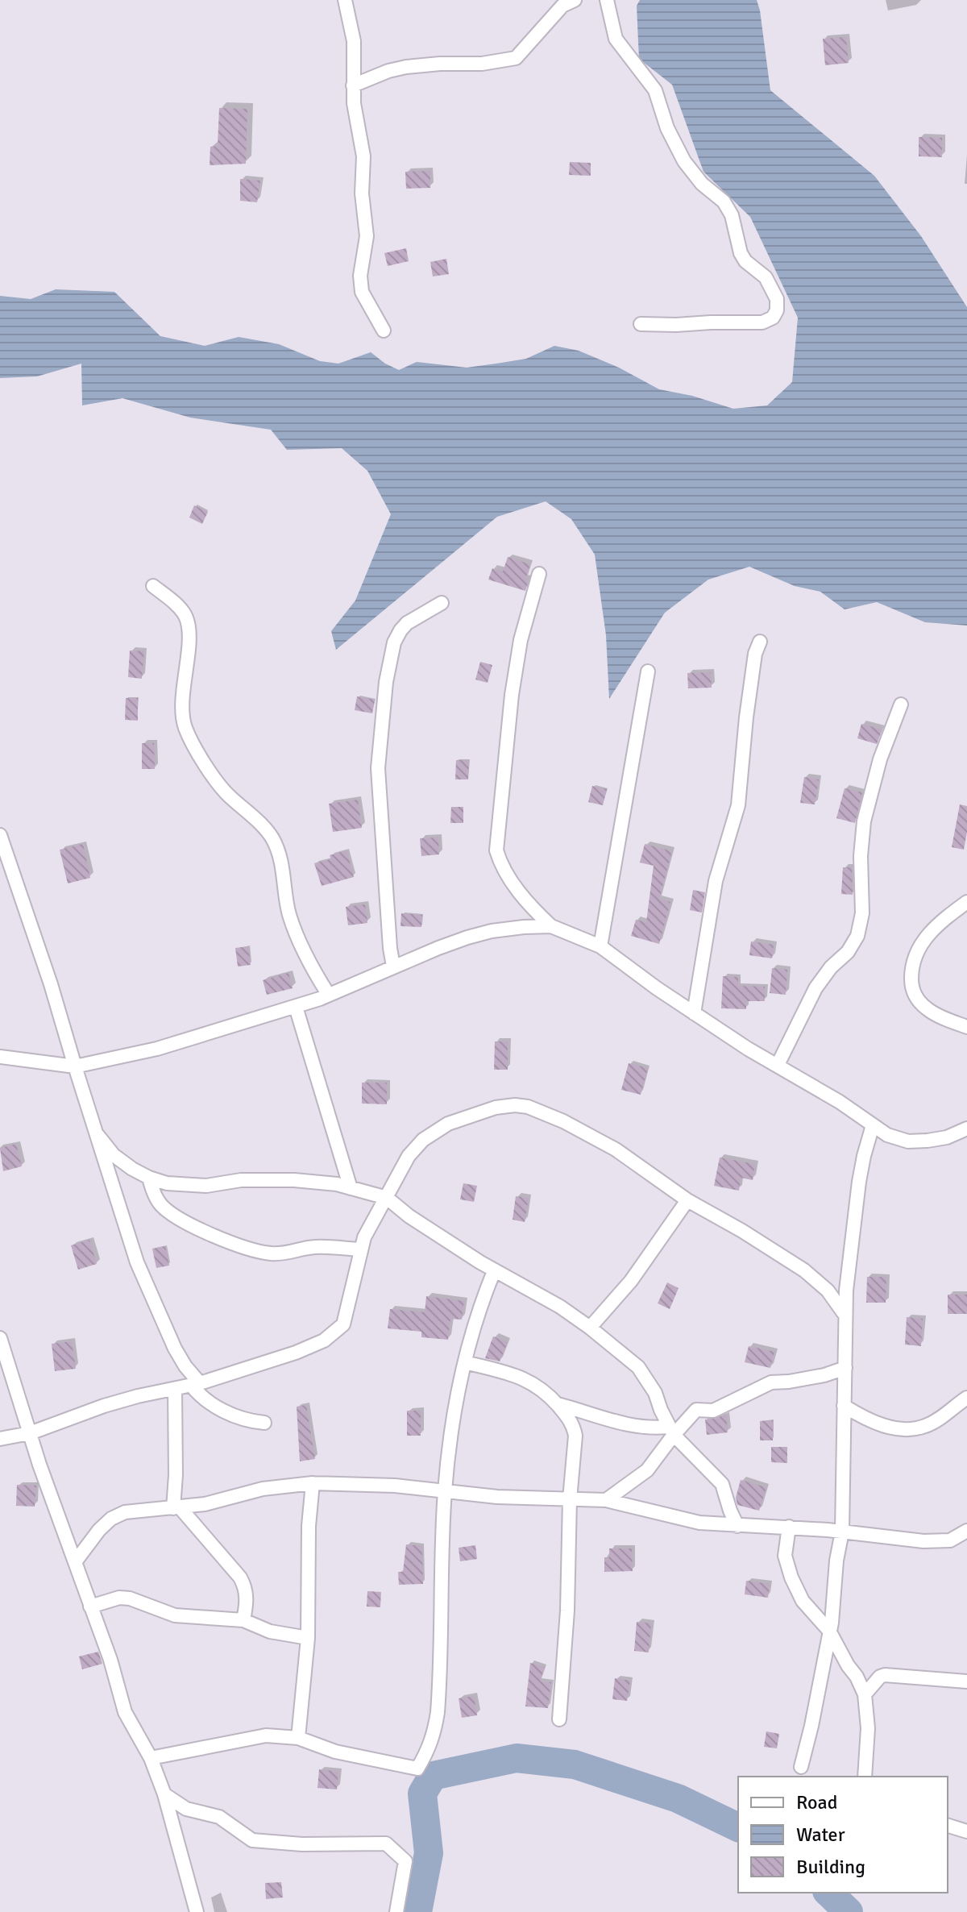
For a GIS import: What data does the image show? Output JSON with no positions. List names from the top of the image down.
{
  "legend": ["Road", "Water", "Building"]
}
